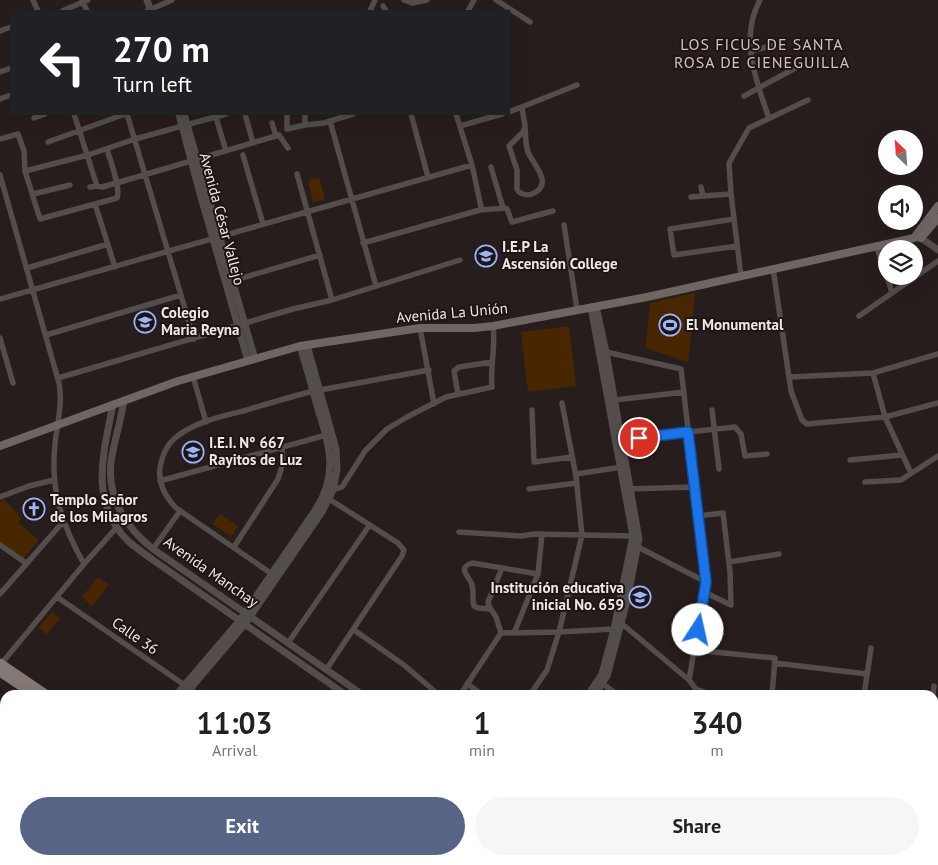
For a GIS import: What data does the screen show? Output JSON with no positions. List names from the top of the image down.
{
  "streets": {
    "main road": ["Avenida La Unión"],
    "street": ["Avenida César Vallejo", "Avenida Manchay", "Calle 36"]
  },
  "crossings": [
    ["Avenida César Vallejo", "Avenida La Unión"],
    ["Avenida La Unión", "Avenida Manchay"]
  ],
  "districts": ["LOS FICUS DE SANTA ROSA DE CIENEGUILLA"],
  "places": {
    "school or university": [
      "I.E.P La Ascensión College",
      "Colegio Maria Reyna",
      "I.E.I. N° 667 Rayitos de Luz",
      "Institución educativa inicial No. 659"
    ],
    "sports": ["El Monumental"],
    "church": ["Templo Señor de los Milagros"]
  },
  "north": "top left",
  "page": {
    "turn": ["270 m", "Turn left"],
    "eta": [
      "11:03",
      "Arrival",
      "1",
      "min",
      "340",
      "m"
    ],
    "buttons": ["Exit", "Share"]
  }
}
